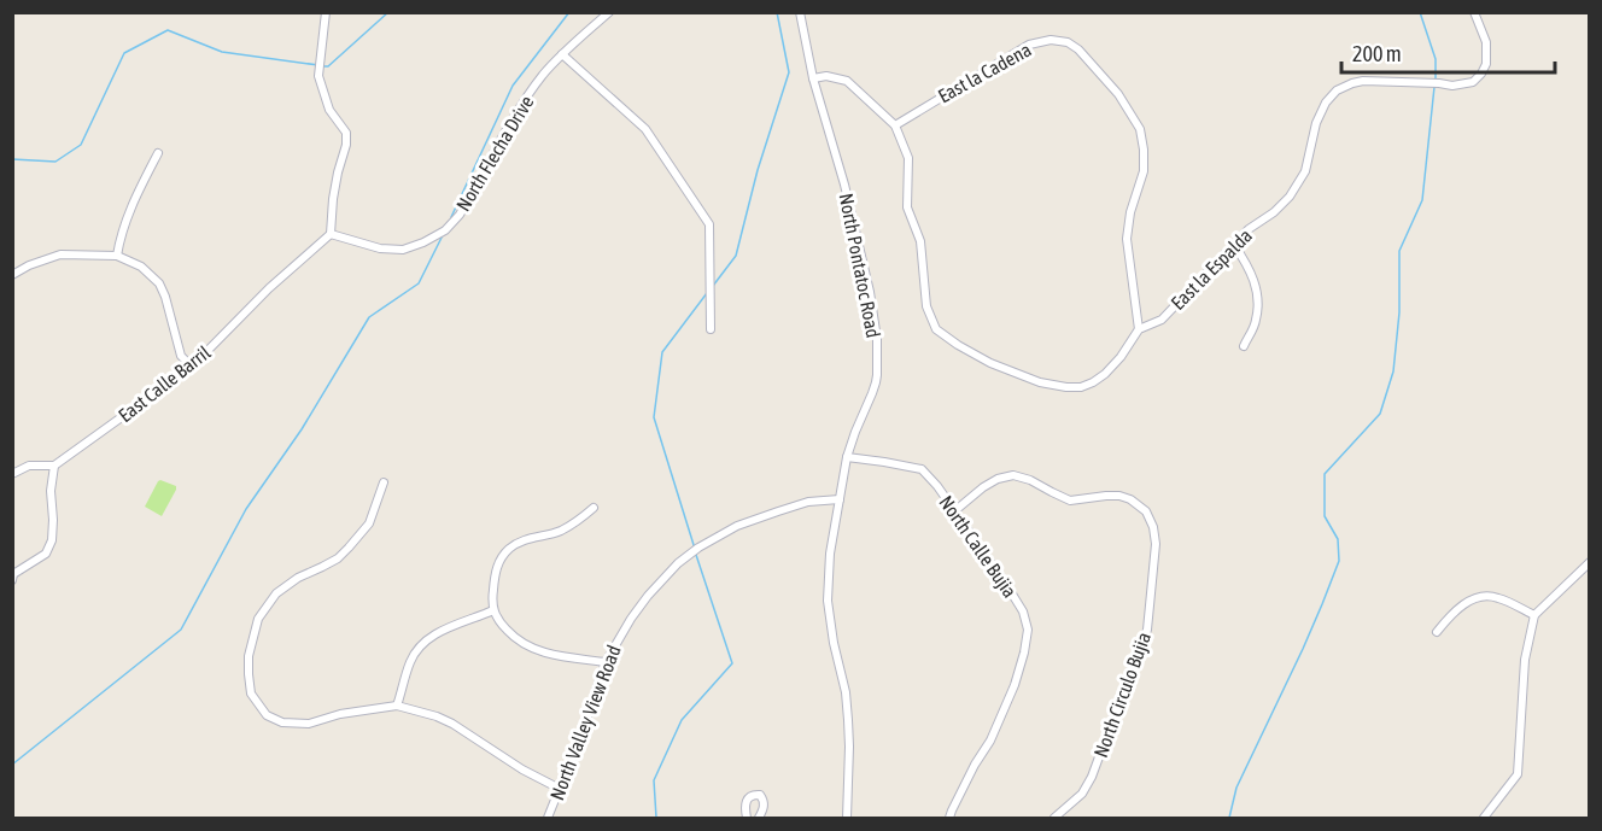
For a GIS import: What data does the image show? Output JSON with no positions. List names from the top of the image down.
{
  "streets": {
    "street": [
      "East la Cadena",
      "North Flecha Drive",
      "North Pontatoc Road",
      "East la Espalda",
      "East Calle Barril",
      "North Calle Bujia",
      "North Circulo Bujia",
      "North Valley View Road"
    ]
  },
  "crossings": [
    ["East la Cadena", "East la Espalda"],
    ["North Flecha Drive", "East Calle Barril"],
    ["North Pontatoc Road", "East la Espalda"],
    ["North Pontatoc Road", "North Calle Bujia"],
    ["North Pontatoc Road", "North Valley View Road"],
    ["North Calle Bujia", "North Circulo Bujia"]
  ],
  "scale_bar": "200 m"
}
